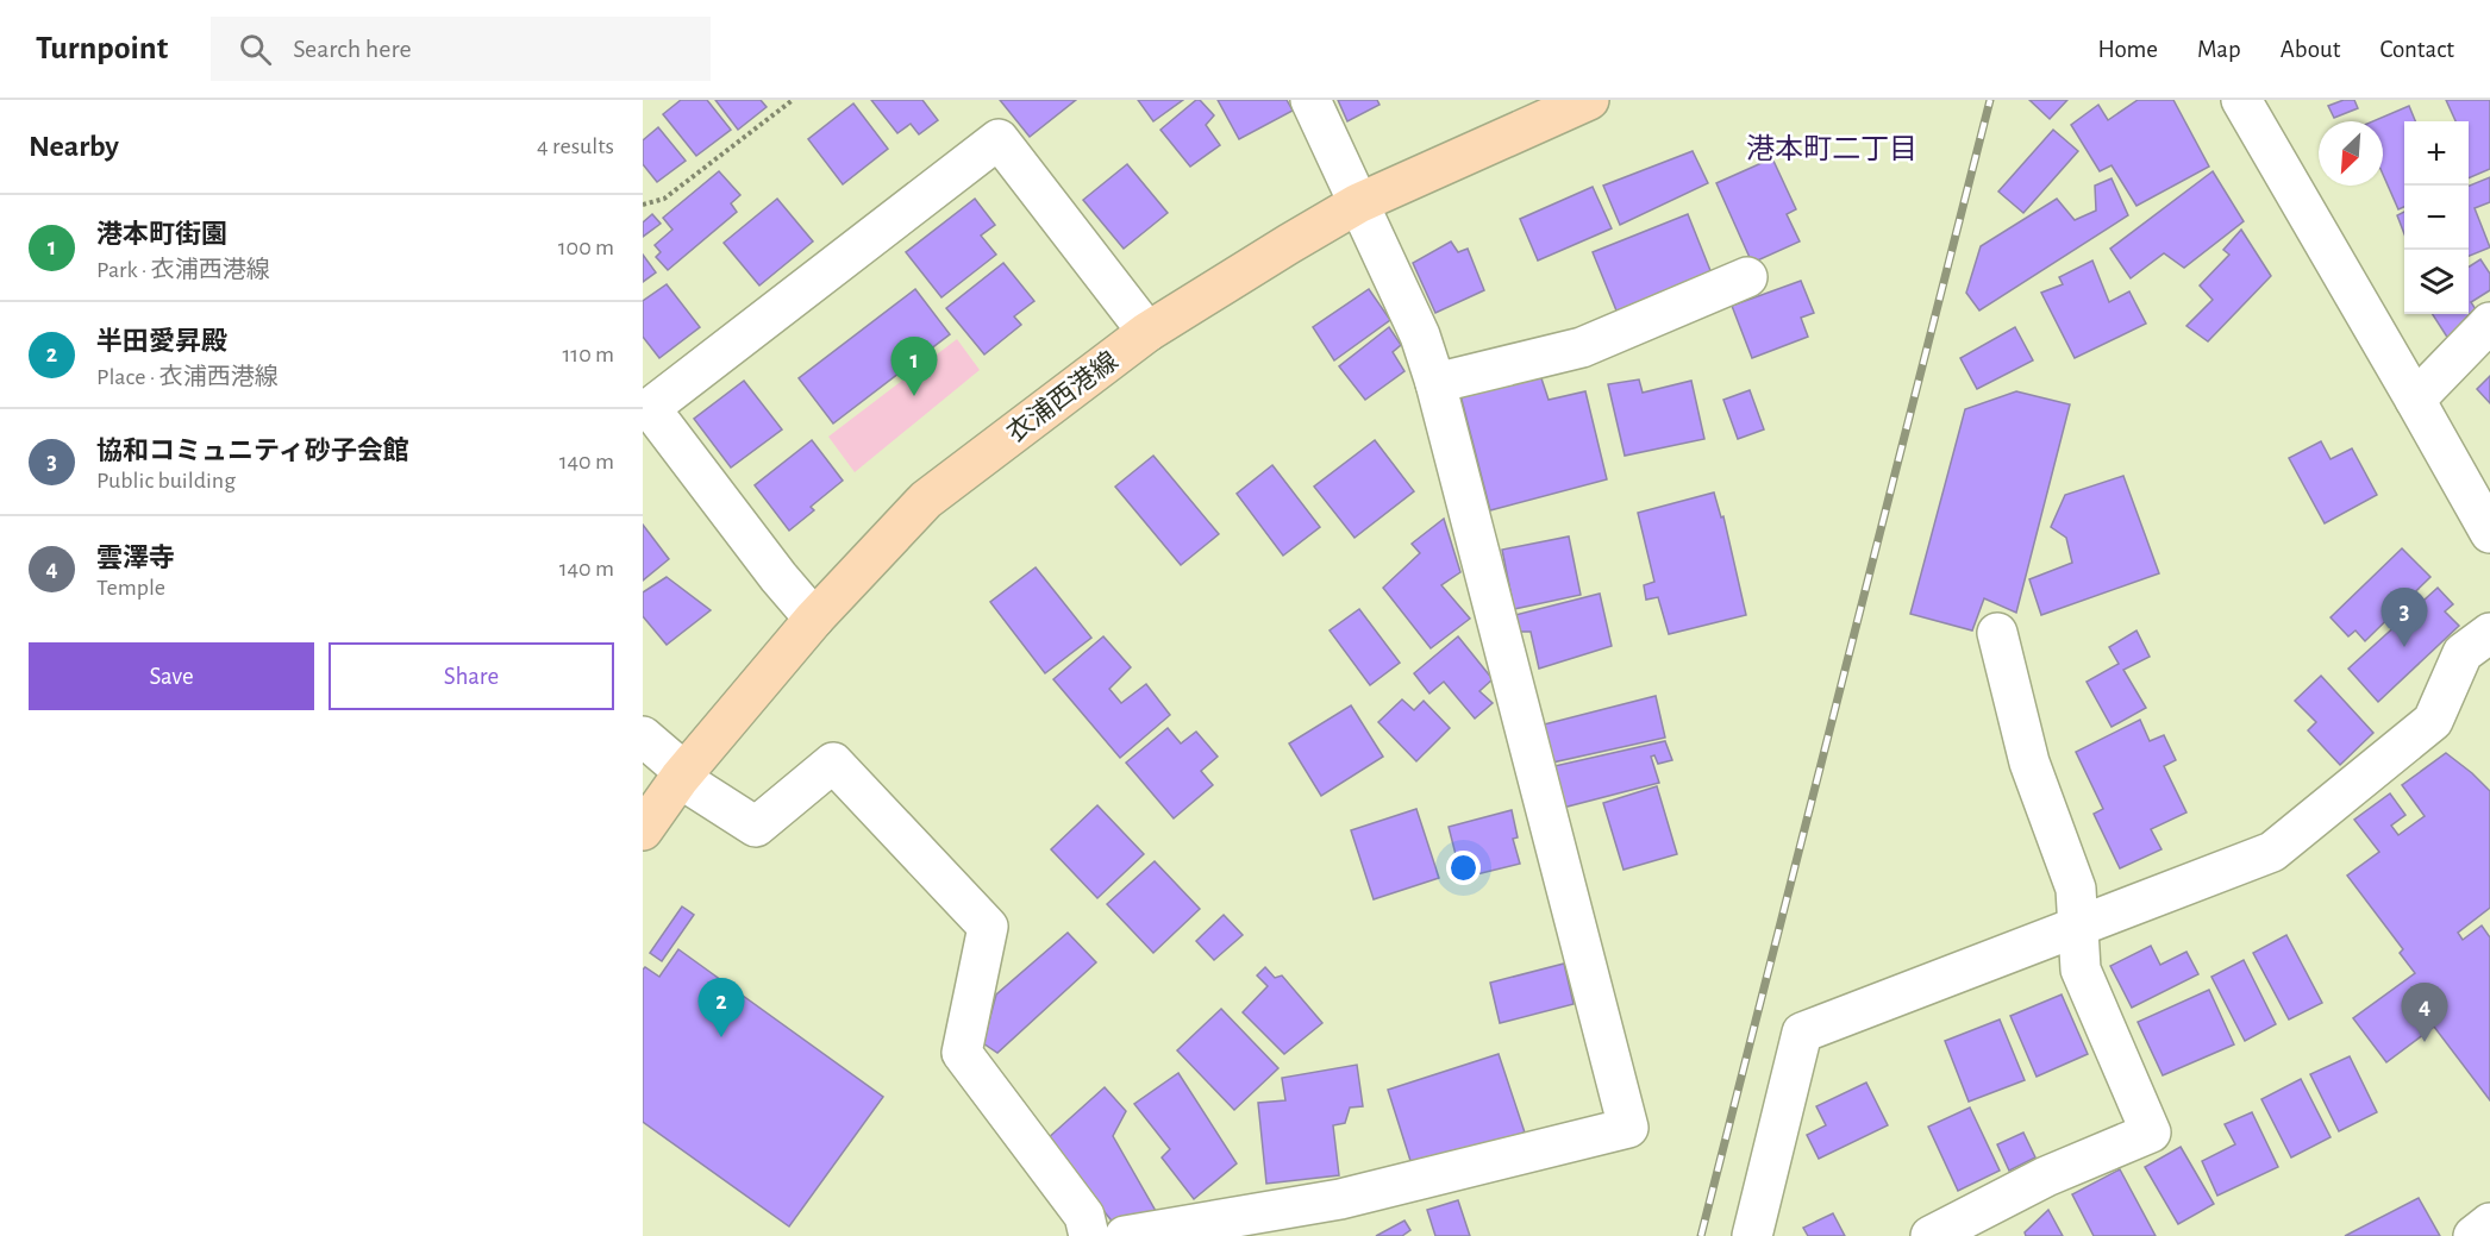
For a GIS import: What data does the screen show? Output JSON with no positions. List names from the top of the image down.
{
  "streets": {
    "main road": ["衣浦西港線"]
  },
  "districts": ["港本町二丁目"],
  "north": "bottom left",
  "page": {
    "header": "Turnpoint",
    "search": "Search here",
    "nav": [
      "Home",
      "Map",
      "About",
      "Contact"
    ],
    "heading": ["Nearby", "4 results"],
    "map_buttons": ["+", "−"],
    "list": [
      {
        "mark": "1",
        "name": "港本町街園",
        "note": "Park · 衣浦西港線",
        "value": "100 m"
      },
      {
        "mark": "2",
        "name": "半田愛昇殿",
        "note": "Place · 衣浦西港線",
        "value": "110 m"
      },
      {
        "mark": "3",
        "name": "協和コミュニティ砂子会館",
        "note": "Public building",
        "value": "140 m"
      },
      {
        "mark": "4",
        "name": "雲澤寺",
        "note": "Temple",
        "value": "140 m"
      }
    ],
    "pins": [
      "1",
      "3",
      "2",
      "4"
    ],
    "buttons": ["Save", "Share"]
  }
}
